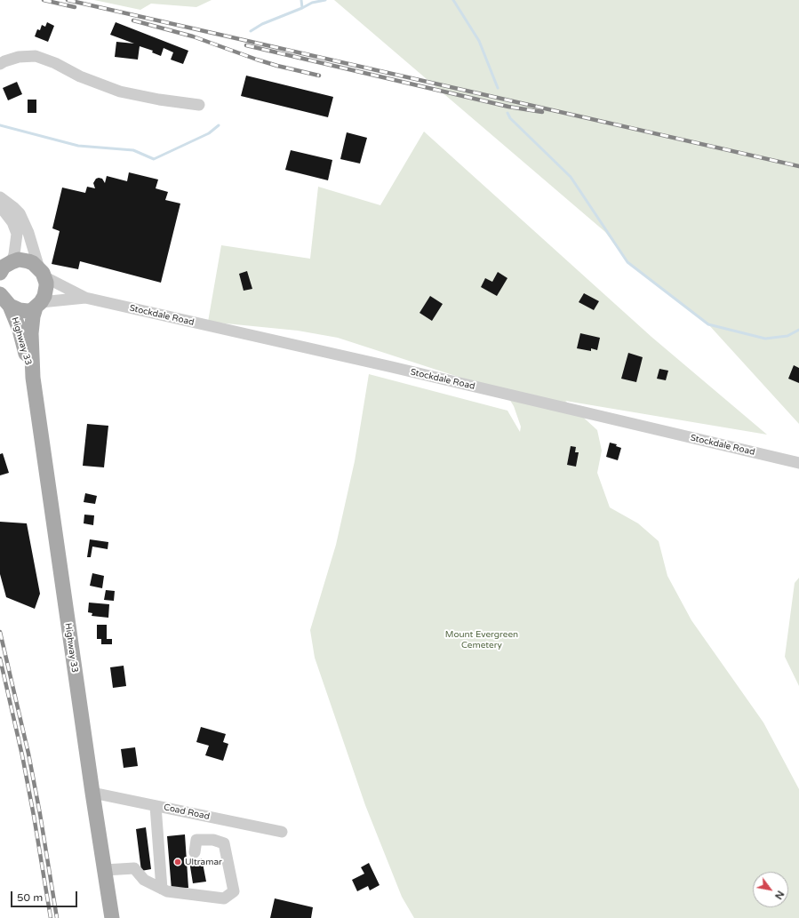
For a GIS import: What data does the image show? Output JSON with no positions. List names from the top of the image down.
{
  "streets": {
    "main road": ["Highway 33"],
    "street": ["Stockdale Road", "Coad Road"]
  },
  "crossings": [
    ["Stockdale Road", "Highway 33"],
    ["Highway 33", "Coad Road"]
  ],
  "parks": ["Mount Evergreen Cemetery"],
  "places": ["Ultramar"],
  "scale_bar": "50 m",
  "north": "bottom right"
}
